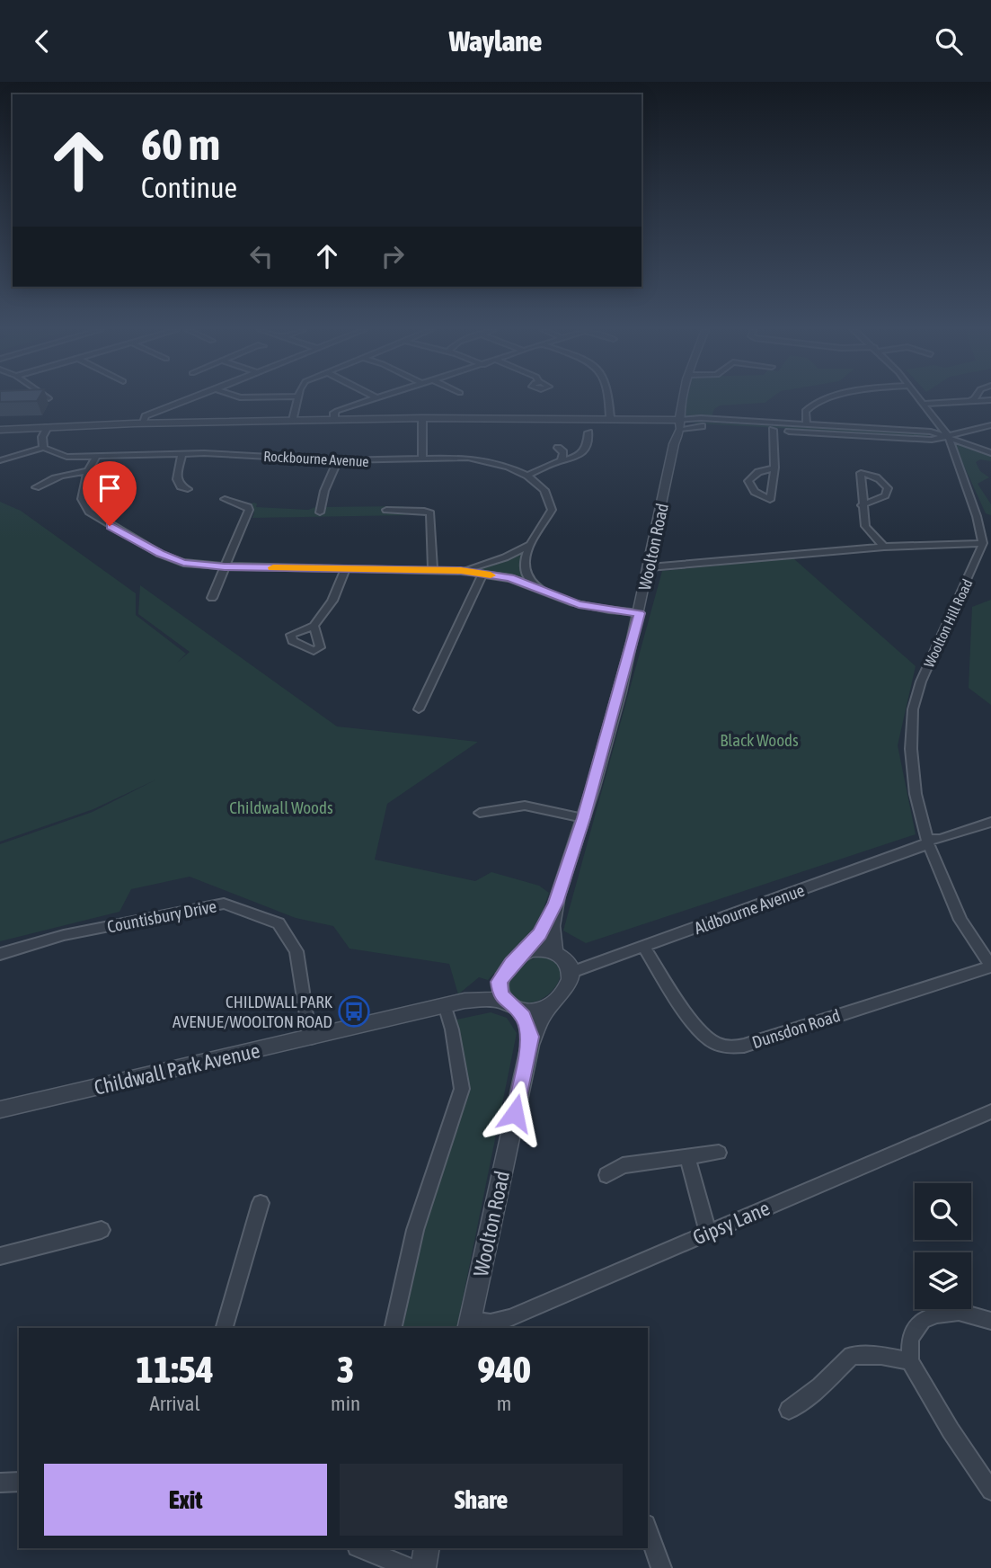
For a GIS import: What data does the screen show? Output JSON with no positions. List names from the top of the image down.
{
  "streets": {
    "street": [
      "Rockbourne Avenue",
      "Woolton Road",
      "Woolton Hill Road",
      "Aldbourne Avenue",
      "Countisbury Drive",
      "Dunsdon Road",
      "Childwall Park Avenue",
      "Gipsy Lane"
    ]
  },
  "crossings": [
    ["Woolton Road", "Aldbourne Avenue"],
    ["Woolton Road", "Childwall Park Avenue"],
    ["Woolton Road", "Gipsy Lane"],
    ["Woolton Hill Road", "Aldbourne Avenue"],
    ["Woolton Hill Road", "Dunsdon Road"],
    ["Aldbourne Avenue", "Dunsdon Road"],
    ["Aldbourne Avenue", "Childwall Park Avenue"],
    ["Countisbury Drive", "Childwall Park Avenue"]
  ],
  "parks": ["Black Woods", "Childwall Woods"],
  "places": {
    "bus stop": ["CHILDWALL PARK AVENUE/WOOLTON ROAD"]
  },
  "page": {
    "header": "Waylane",
    "turn": ["60 m", "Continue"],
    "eta": [
      "11:54",
      "Arrival",
      "3",
      "min",
      "940",
      "m"
    ],
    "buttons": ["Exit", "Share"]
  }
}
